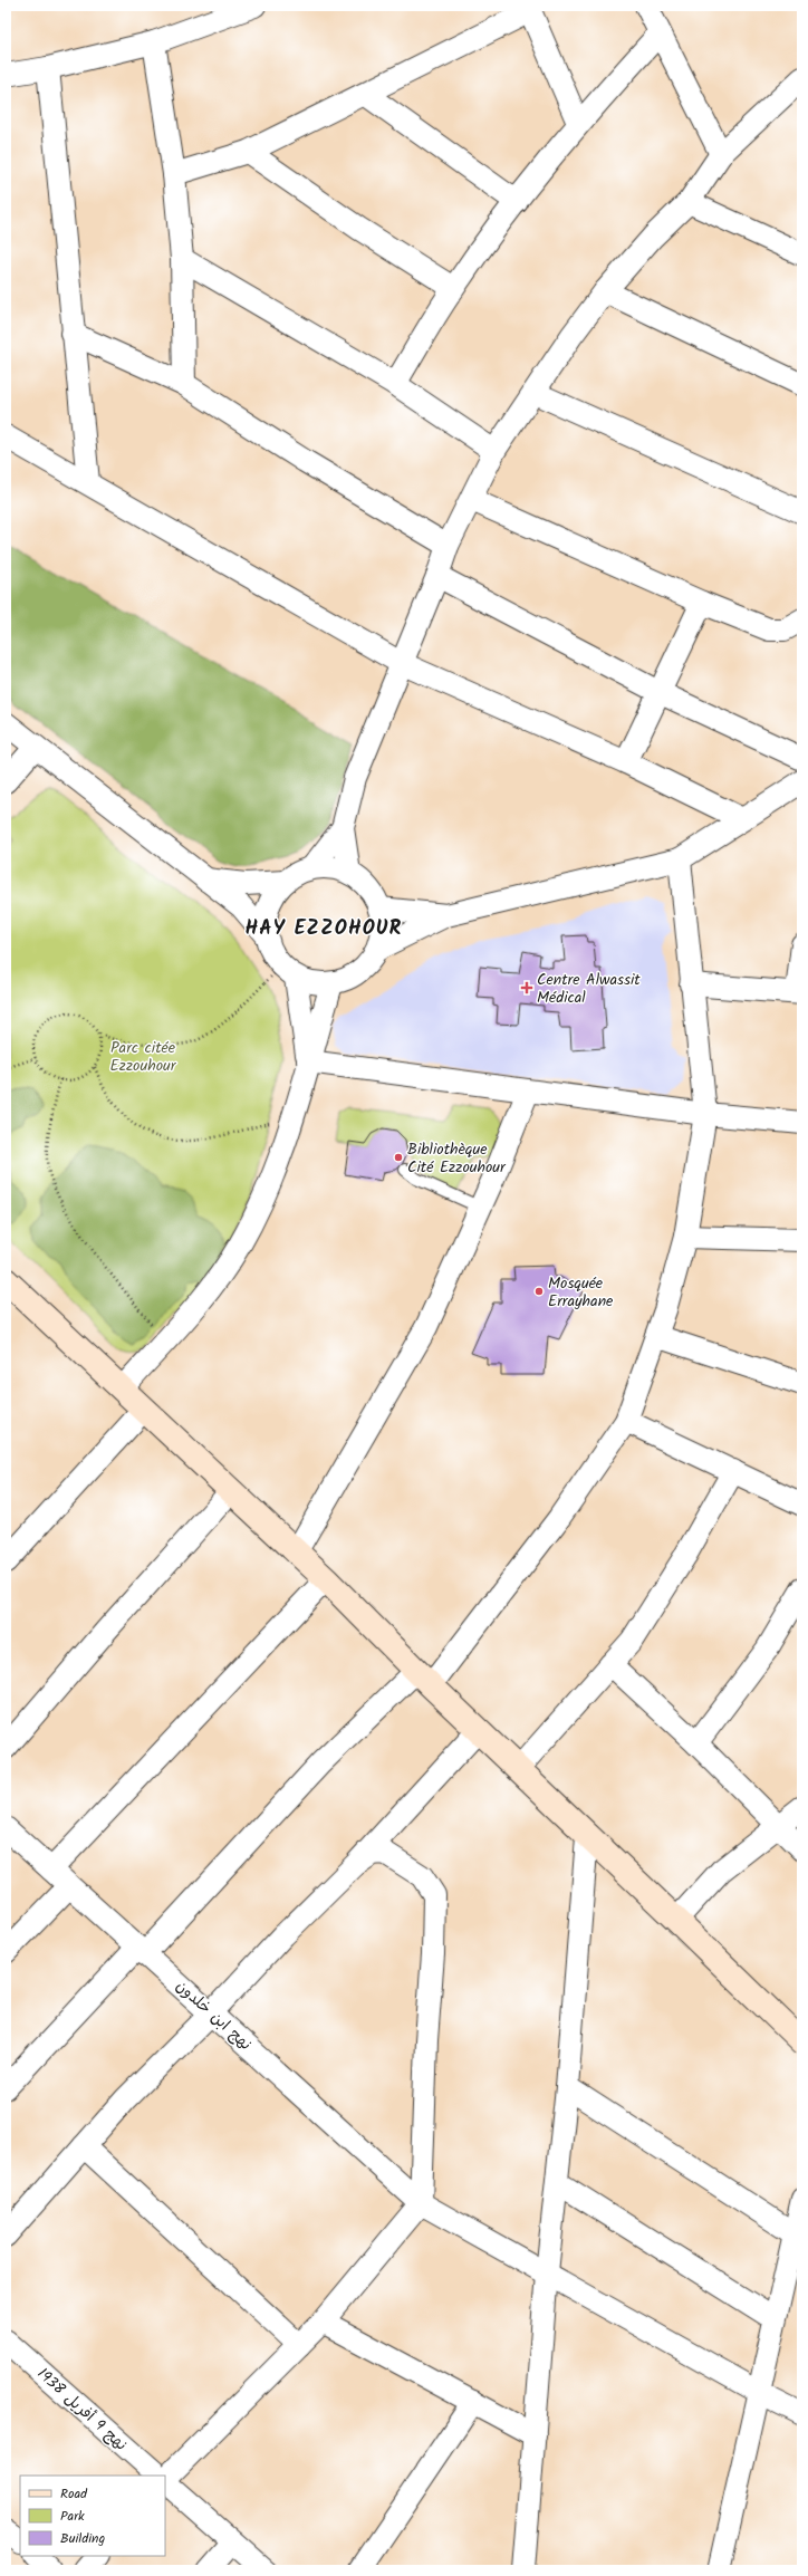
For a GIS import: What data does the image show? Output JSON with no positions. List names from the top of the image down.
{
  "streets": {
    "street": ["نهج ابن خلدون", "نهج 9 أفريل 1938"]
  },
  "districts": ["HAY EZZOHOUR"],
  "parks": ["Parc citée Ezzouhour"],
  "places": {
    "health": ["Centre Alwassit Médical"],
    "other": ["Bibliothèque Cité Ezzouhour", "Mosquée Errayhane"]
  },
  "legend": ["Road", "Park", "Building"]
}
